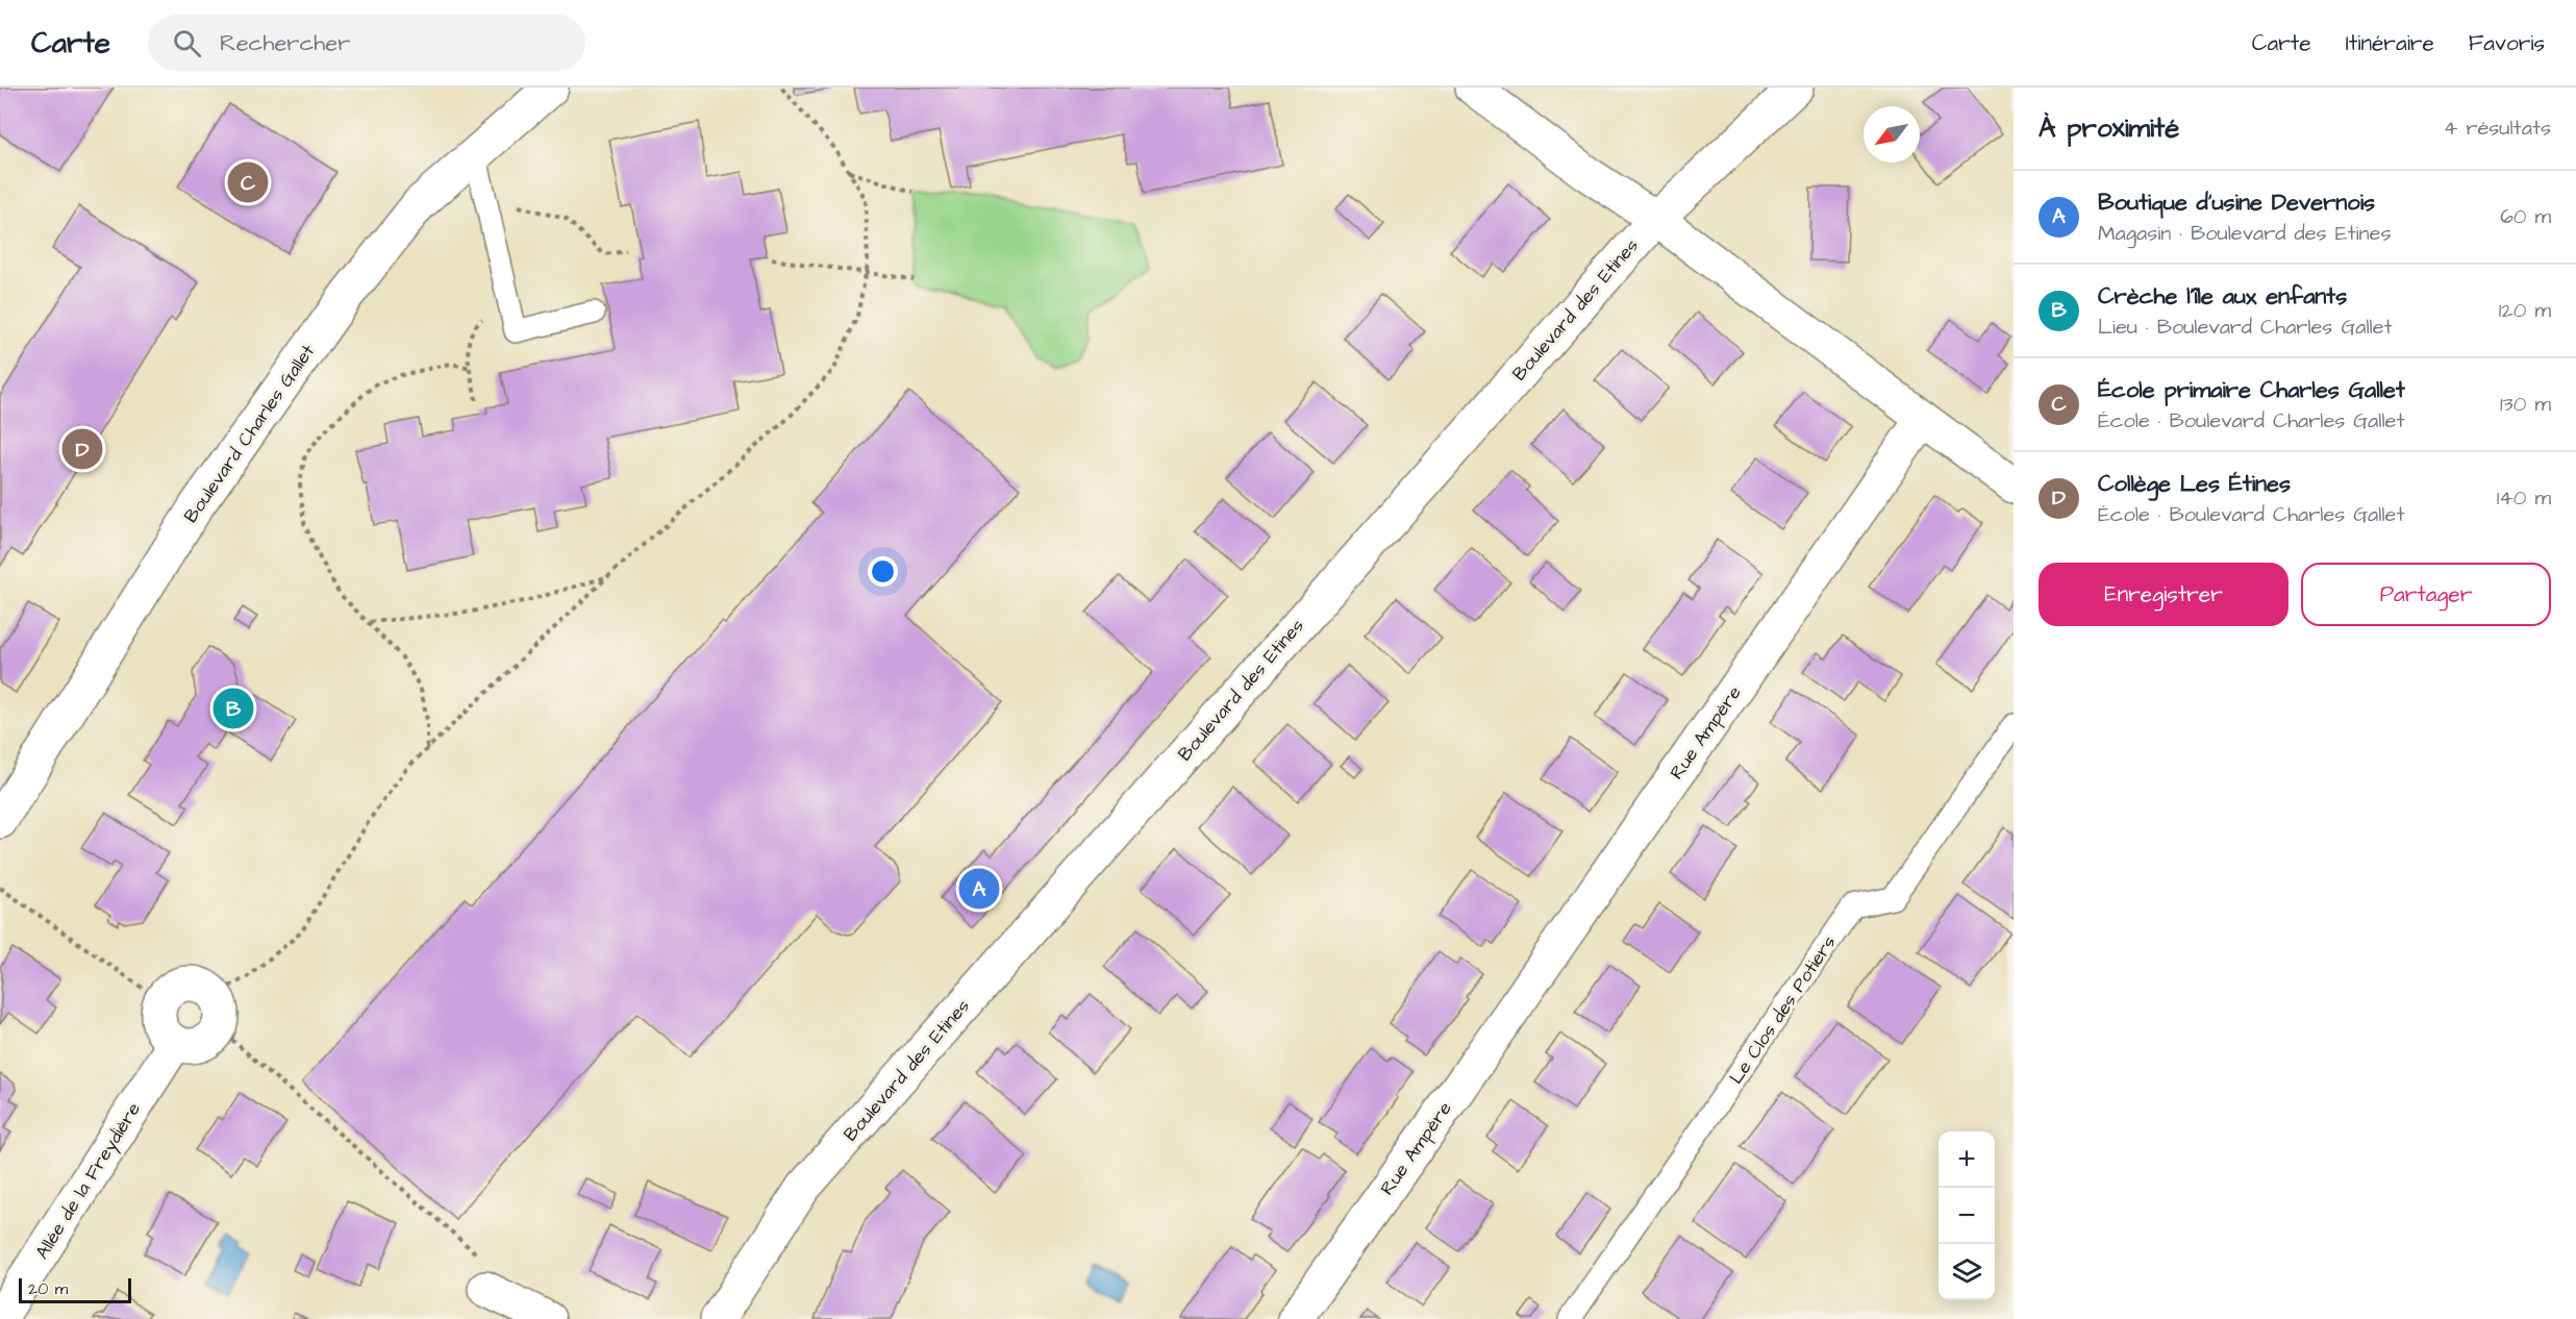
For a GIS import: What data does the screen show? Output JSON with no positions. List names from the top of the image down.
{
  "streets": {
    "street": [
      "Boulevard des Etines",
      "Boulevard Charles Gallet",
      "Rue Ampère",
      "Allée de la Freydière"
    ],
    "lane": ["Le Clos des Potiers"]
  },
  "scale_bar": "20 m",
  "north": "bottom left",
  "page": {
    "header": "Carte",
    "search": "Rechercher",
    "nav": ["Carte", "Itinéraire", "Favoris"],
    "heading": ["À proximité", "4 résultats"],
    "pins": [
      "C",
      "D",
      "B",
      "A"
    ],
    "list": [
      {
        "mark": "A",
        "name": "Boutique d'usine Devernois",
        "note": "Magasin · Boulevard des Etines",
        "value": "60 m"
      },
      {
        "mark": "B",
        "name": "Crèche l'île aux enfants",
        "note": "Lieu · Boulevard Charles Gallet",
        "value": "120 m"
      },
      {
        "mark": "C",
        "name": "École primaire Charles Gallet",
        "note": "École · Boulevard Charles Gallet",
        "value": "130 m"
      },
      {
        "mark": "D",
        "name": "Collège Les Étines",
        "note": "École · Boulevard Charles Gallet",
        "value": "140 m"
      }
    ],
    "buttons": ["Enregistrer", "Partager"],
    "map_buttons": ["+", "−"],
    "scale": "20 m"
  }
}
